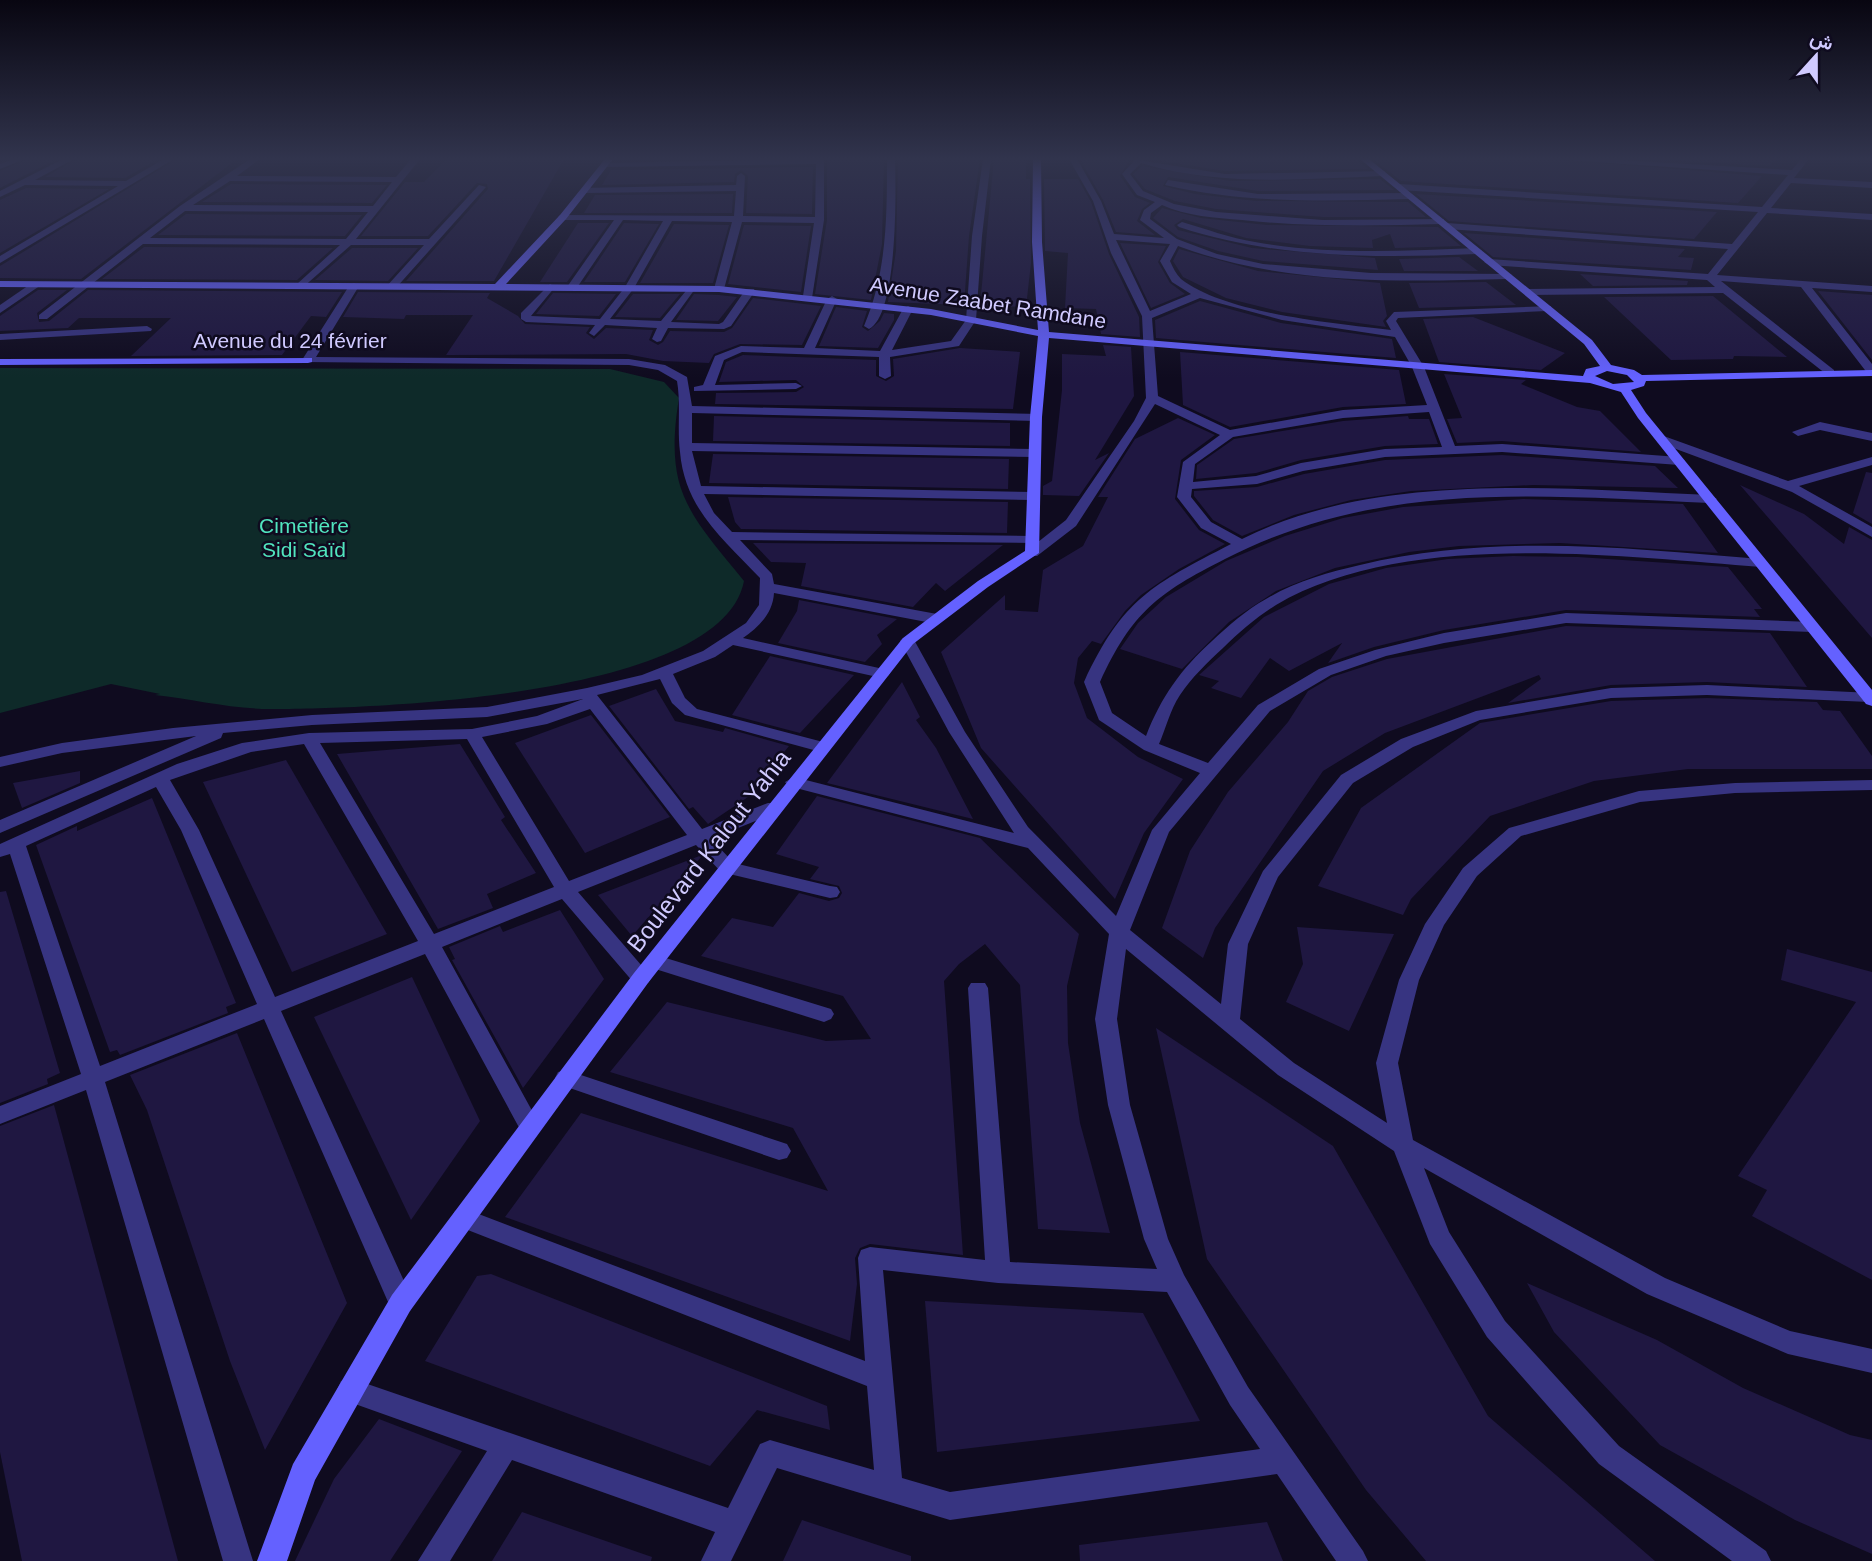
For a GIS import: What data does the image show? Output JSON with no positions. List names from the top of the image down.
{
  "streets": {
    "main road": ["Avenue Zaabet Ramdane", "Avenue du 24 février", "Boulevard Kalout Yahia"]
  },
  "parks": ["Cimetière Sidi Saïd"],
  "north": "top"
}
